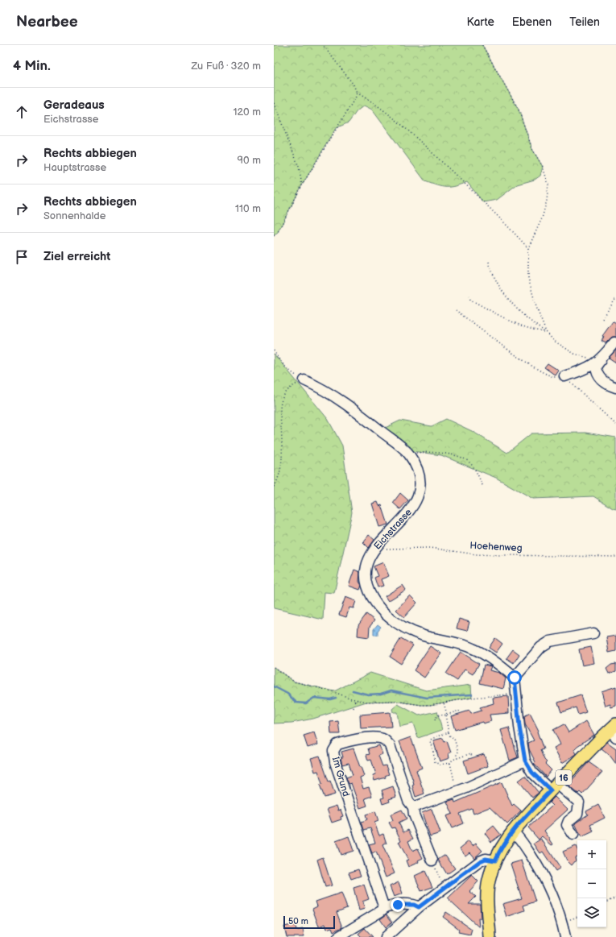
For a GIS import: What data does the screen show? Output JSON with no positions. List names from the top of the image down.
{
  "streets": {
    "main road": ["16"],
    "street": ["Eichstrasse", "Im Grund"],
    "path": ["Hoehenweg"]
  },
  "crossings": [
    ["Eichstrasse", "Hoehenweg"]
  ],
  "scale_bar": "50 m",
  "page": {
    "header": "Nearbee",
    "nav": ["Karte", "Ebenen", "Teilen"],
    "heading": ["4 Min.", "Zu Fuß · 320 m"],
    "list": [
      ["Geradeaus", "Eichstrasse", "120 m"],
      ["Rechts abbiegen", "Hauptstrasse", "90 m"],
      ["Rechts abbiegen", "Sonnenhalde", "110 m"],
      "Ziel erreicht"
    ],
    "map_buttons": ["+", "−"],
    "scale": "50 m"
  }
}
